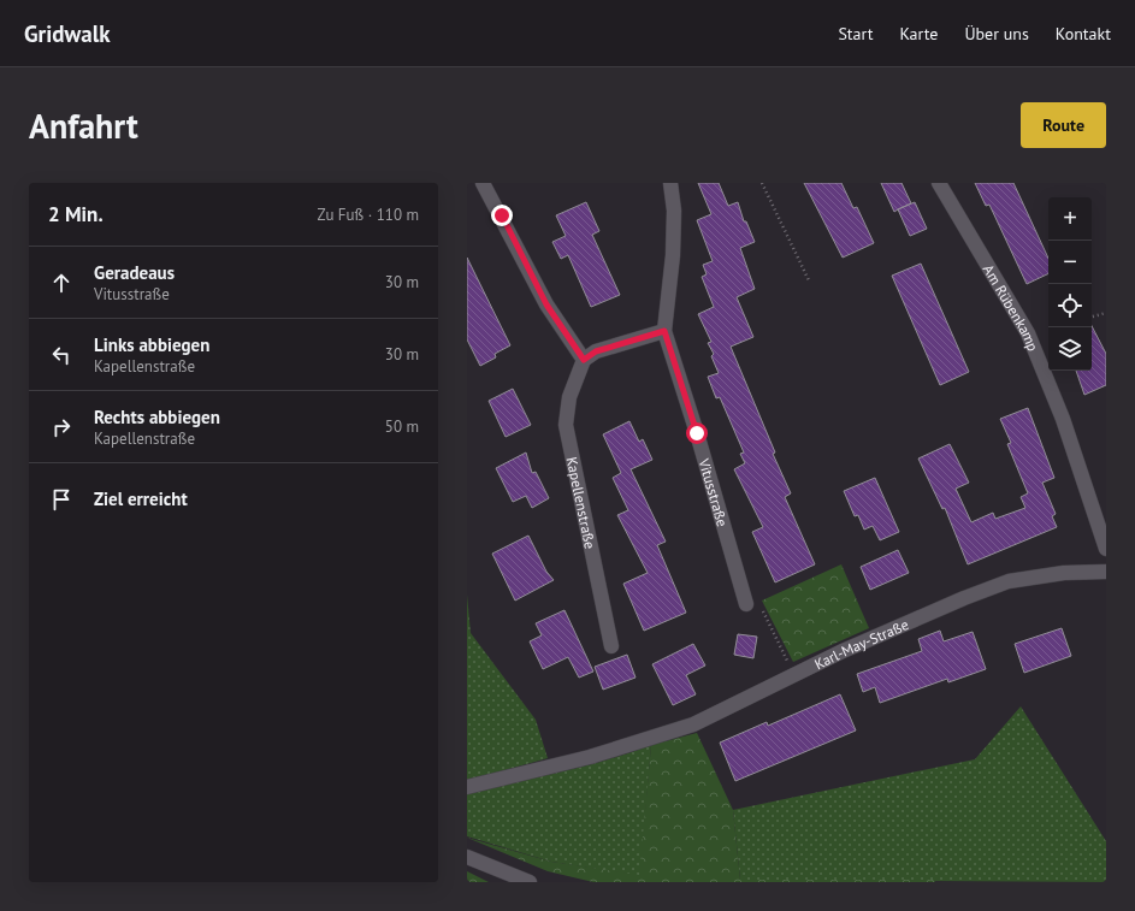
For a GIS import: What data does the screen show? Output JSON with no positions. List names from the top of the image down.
{
  "streets": {
    "street": [
      "Am Rübenkamp",
      "Vitusstraße",
      "Kapellenstraße",
      "Karl-May-Straße"
    ]
  },
  "page": {
    "header": "Gridwalk",
    "nav": [
      "Start",
      "Karte",
      "Über uns",
      "Kontakt"
    ],
    "buttons": "Route",
    "title": "Anfahrt",
    "heading": ["2 Min.", "Zu Fuß · 110 m"],
    "map_buttons": ["+", "−"],
    "list": [
      ["Geradeaus", "Vitusstraße", "30 m"],
      ["Links abbiegen", "Kapellenstraße", "30 m"],
      ["Rechts abbiegen", "Kapellenstraße", "50 m"],
      "Ziel erreicht"
    ]
  }
}
